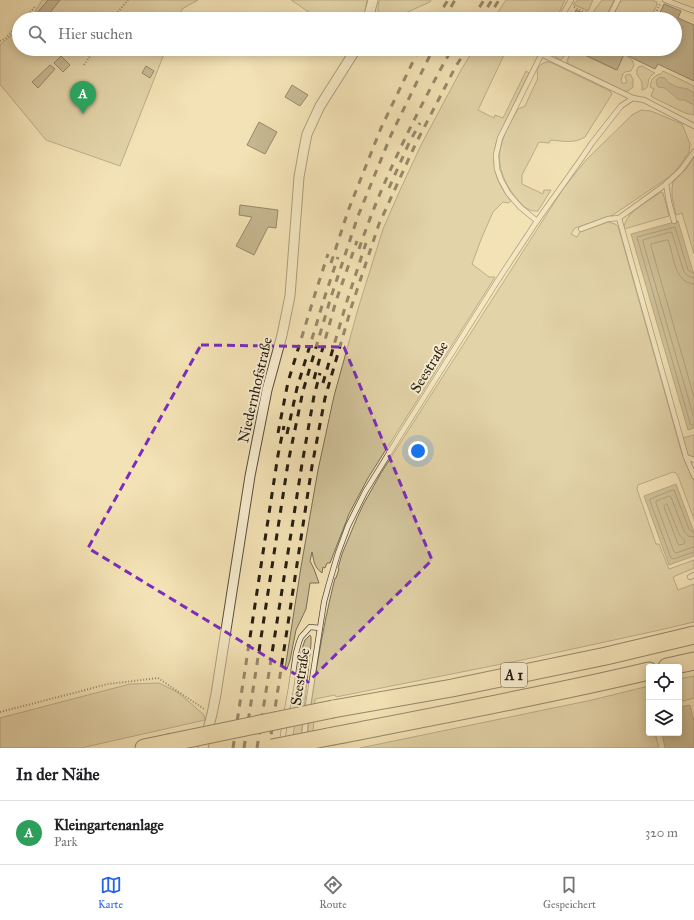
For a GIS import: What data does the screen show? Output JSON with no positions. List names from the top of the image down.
{
  "streets": {
    "highway": ["A 1"],
    "street": ["Niedernhofstraße"],
    "lane": ["Seestraße"]
  },
  "page": {
    "search": "Hier suchen",
    "pins": "A",
    "heading": "In der Nähe",
    "list": [
      {
        "mark": "A",
        "name": "Kleingartenanlage",
        "note": "Park",
        "value": "320 m"
      }
    ],
    "nav": ["Karte", "Route", "Gespeichert"]
  }
}
